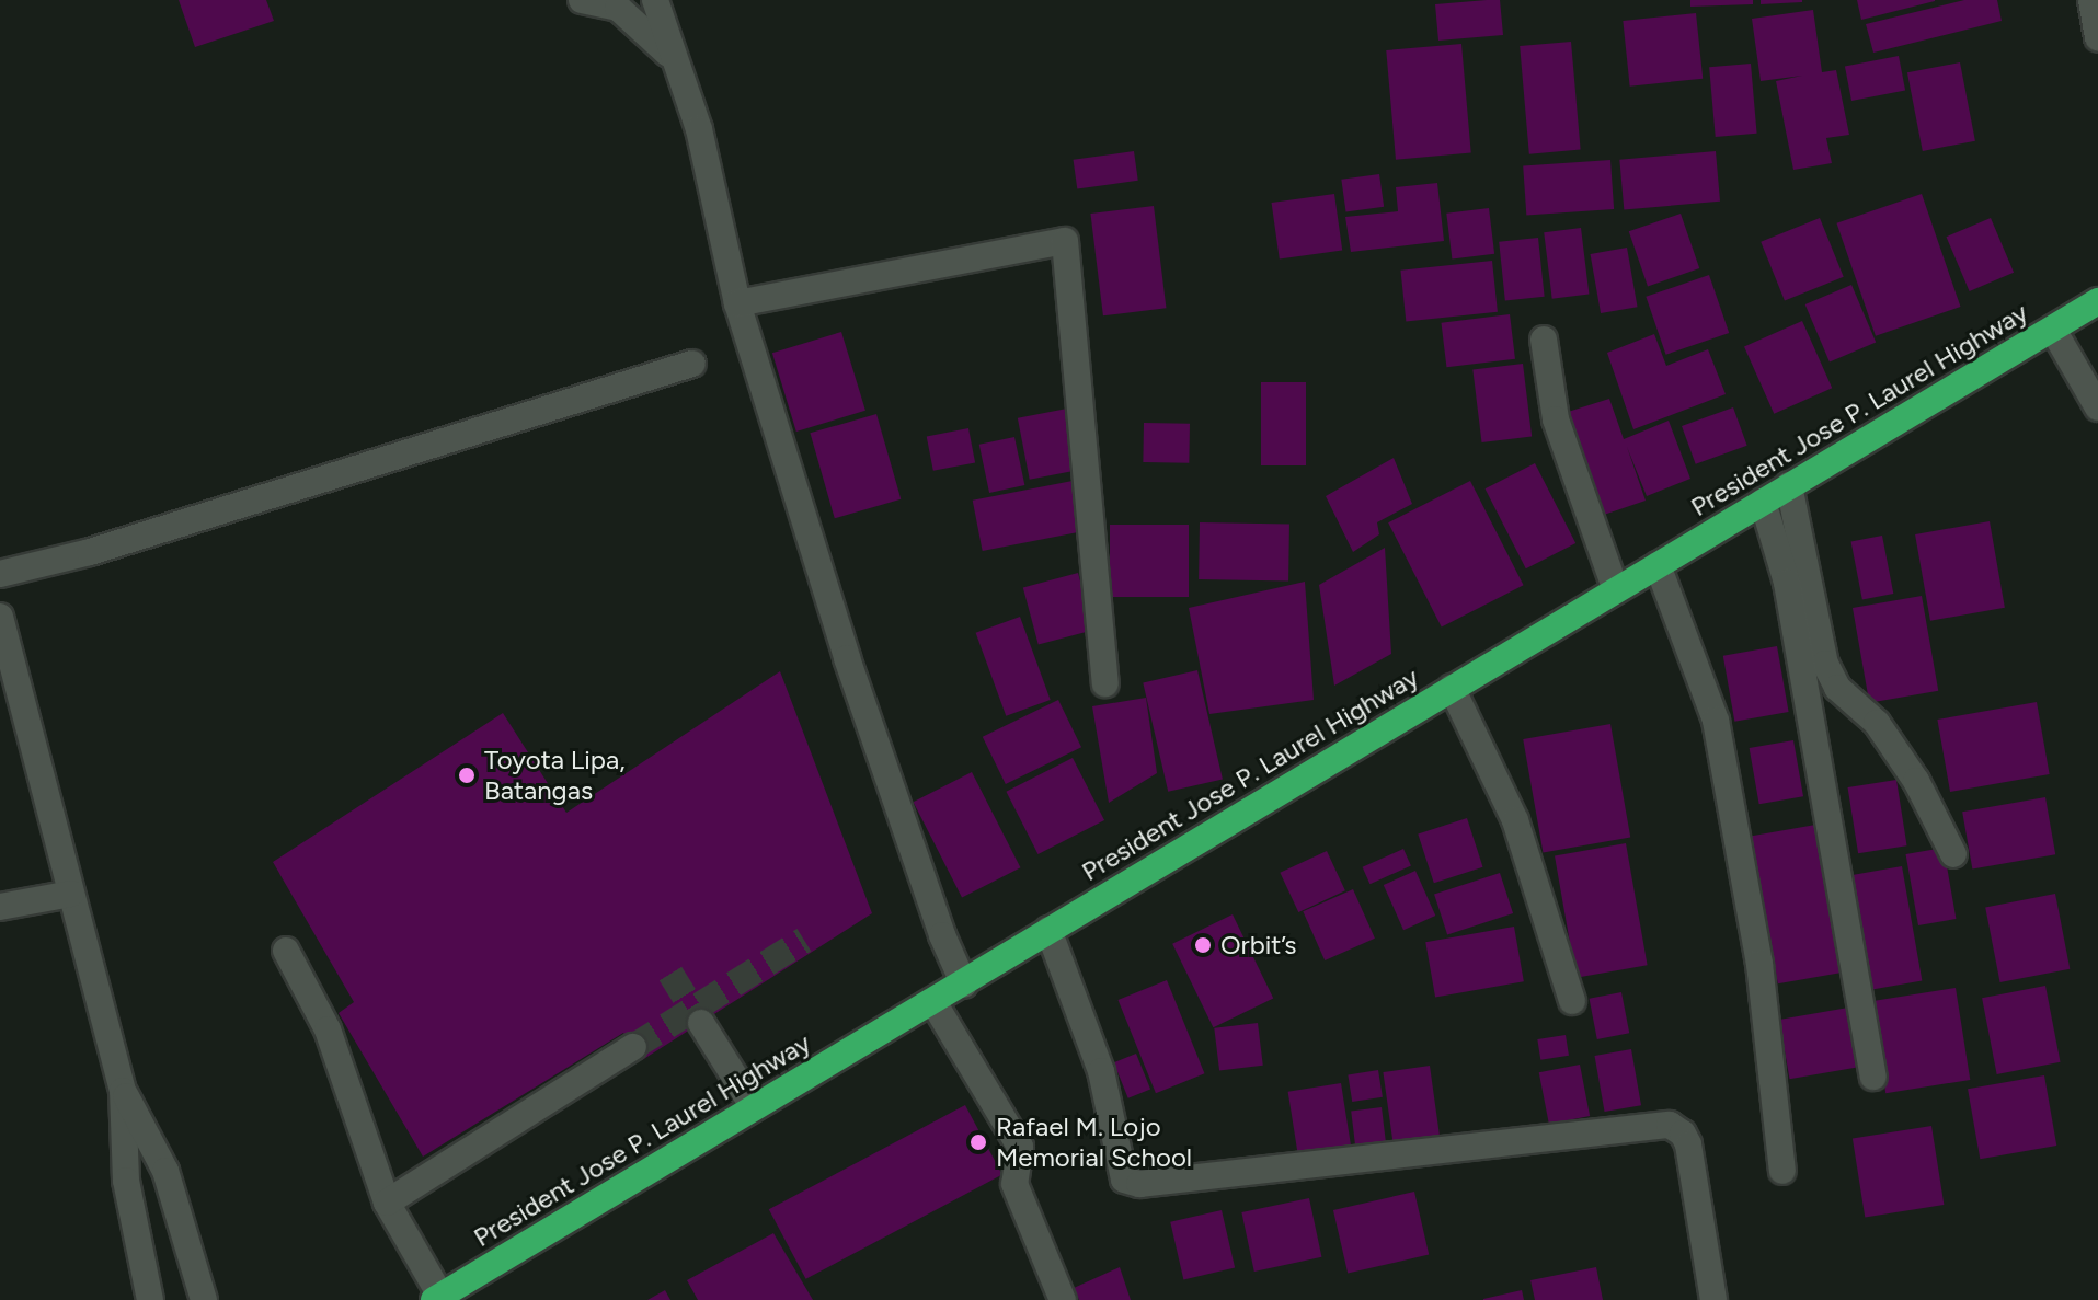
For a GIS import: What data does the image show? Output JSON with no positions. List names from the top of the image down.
{
  "streets": {
    "highway": ["President Jose P. Laurel Highway"]
  },
  "places": ["Toyota Lipa, Batangas", "Orbit’s", "Rafael M. Lojo Memorial School"]
}
